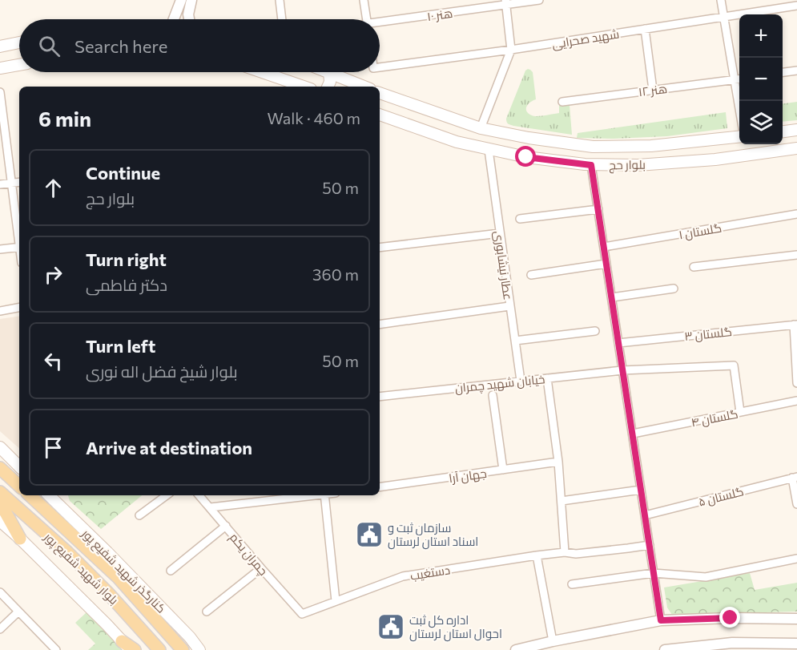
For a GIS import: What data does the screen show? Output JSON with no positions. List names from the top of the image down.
{
  "streets": {
    "main road": ["بلوار حج", "بلوار شهید شفیع پور", "کنارگذر شهید شفیع پور"],
    "street": [
      "هنر ۱۰",
      "شهید صحرایی",
      "هنر ۱۲",
      "گلستان ۱",
      "عطار نیشابوری",
      "گلستان ۳",
      "خیابان شهید چمران",
      "گلستان ۴",
      "جهان آرا",
      "گلستان ۵",
      "چمران یکم",
      "دستغیب"
    ]
  },
  "crossings": [
    ["بلوار حج", "عطار نیشابوری"],
    ["عطار نیشابوری", "خیابان شهید چمران"],
    ["خیابان شهید چمران", "گلستان ۴"],
    ["چمران یکم", "دستغیب"]
  ],
  "places": {
    "public building": ["سازمان ثبت و اسناد استان لرستان", "اداره کل ثبت احوال استان لرستان"]
  },
  "page": {
    "map_buttons": ["+", "−"],
    "search": "Search here",
    "heading": ["6 min", "Walk · 460 m"],
    "list": [
      ["Continue", "بلوار حج", "50 m"],
      ["Turn right", "دکتر فاطمی", "360 m"],
      ["Turn left", "بلوار شیخ فضل اله نوری", "50 m"],
      "Arrive at destination"
    ]
  }
}
